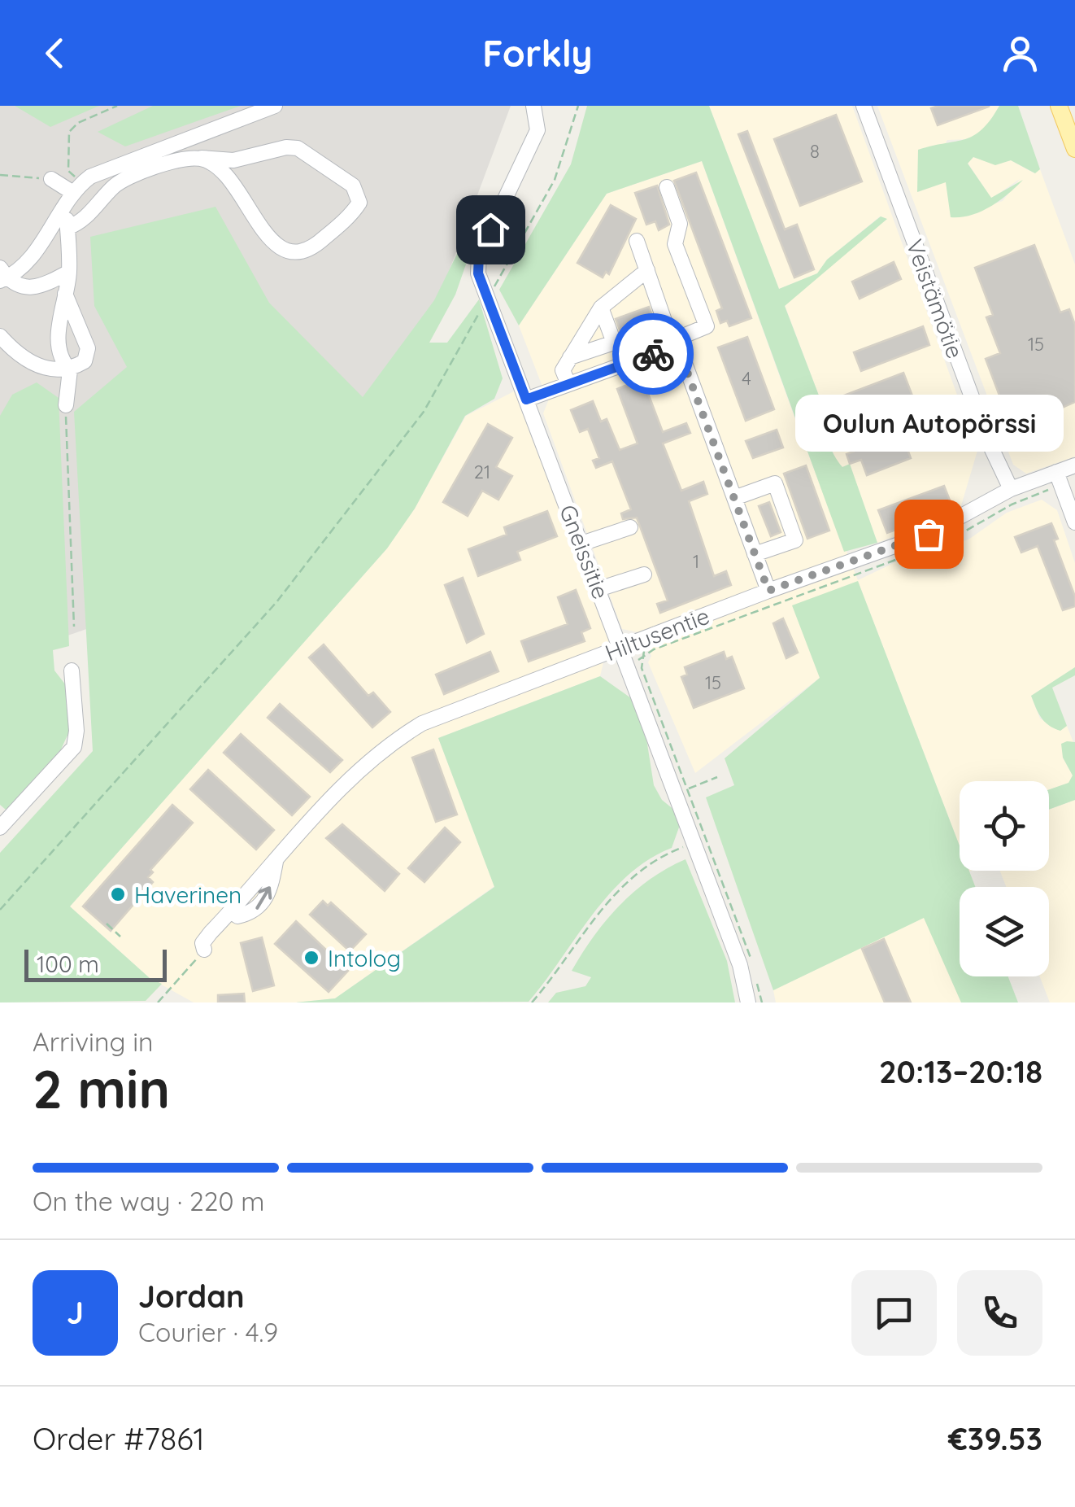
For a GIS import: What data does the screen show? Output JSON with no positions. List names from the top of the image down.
{
  "streets": {
    "street": ["Veistämötie", "Gneissitie", "Hiltusentie"]
  },
  "crossings": [
    ["Veistämötie", "Hiltusentie"],
    ["Gneissitie", "Hiltusentie"]
  ],
  "places": ["Oulun Autopörssi", "Haverinen", "Intolog"],
  "house_numbers": [
    "8",
    "15",
    "4",
    "21",
    "1",
    "15"
  ],
  "scale_bar": "100 m",
  "page": {
    "header": "Forkly",
    "bubble": "Oulun Autopörssi",
    "scale": "100 m",
    "heading": ["2 min", "Arriving in", "20:13–20:18"],
    "panel": [
      "Jordan",
      "Courier · 4.9",
      "Order #7861",
      "€39.53"
    ],
    "bar": "On the way · 220 m",
    "round": "J"
  }
}
